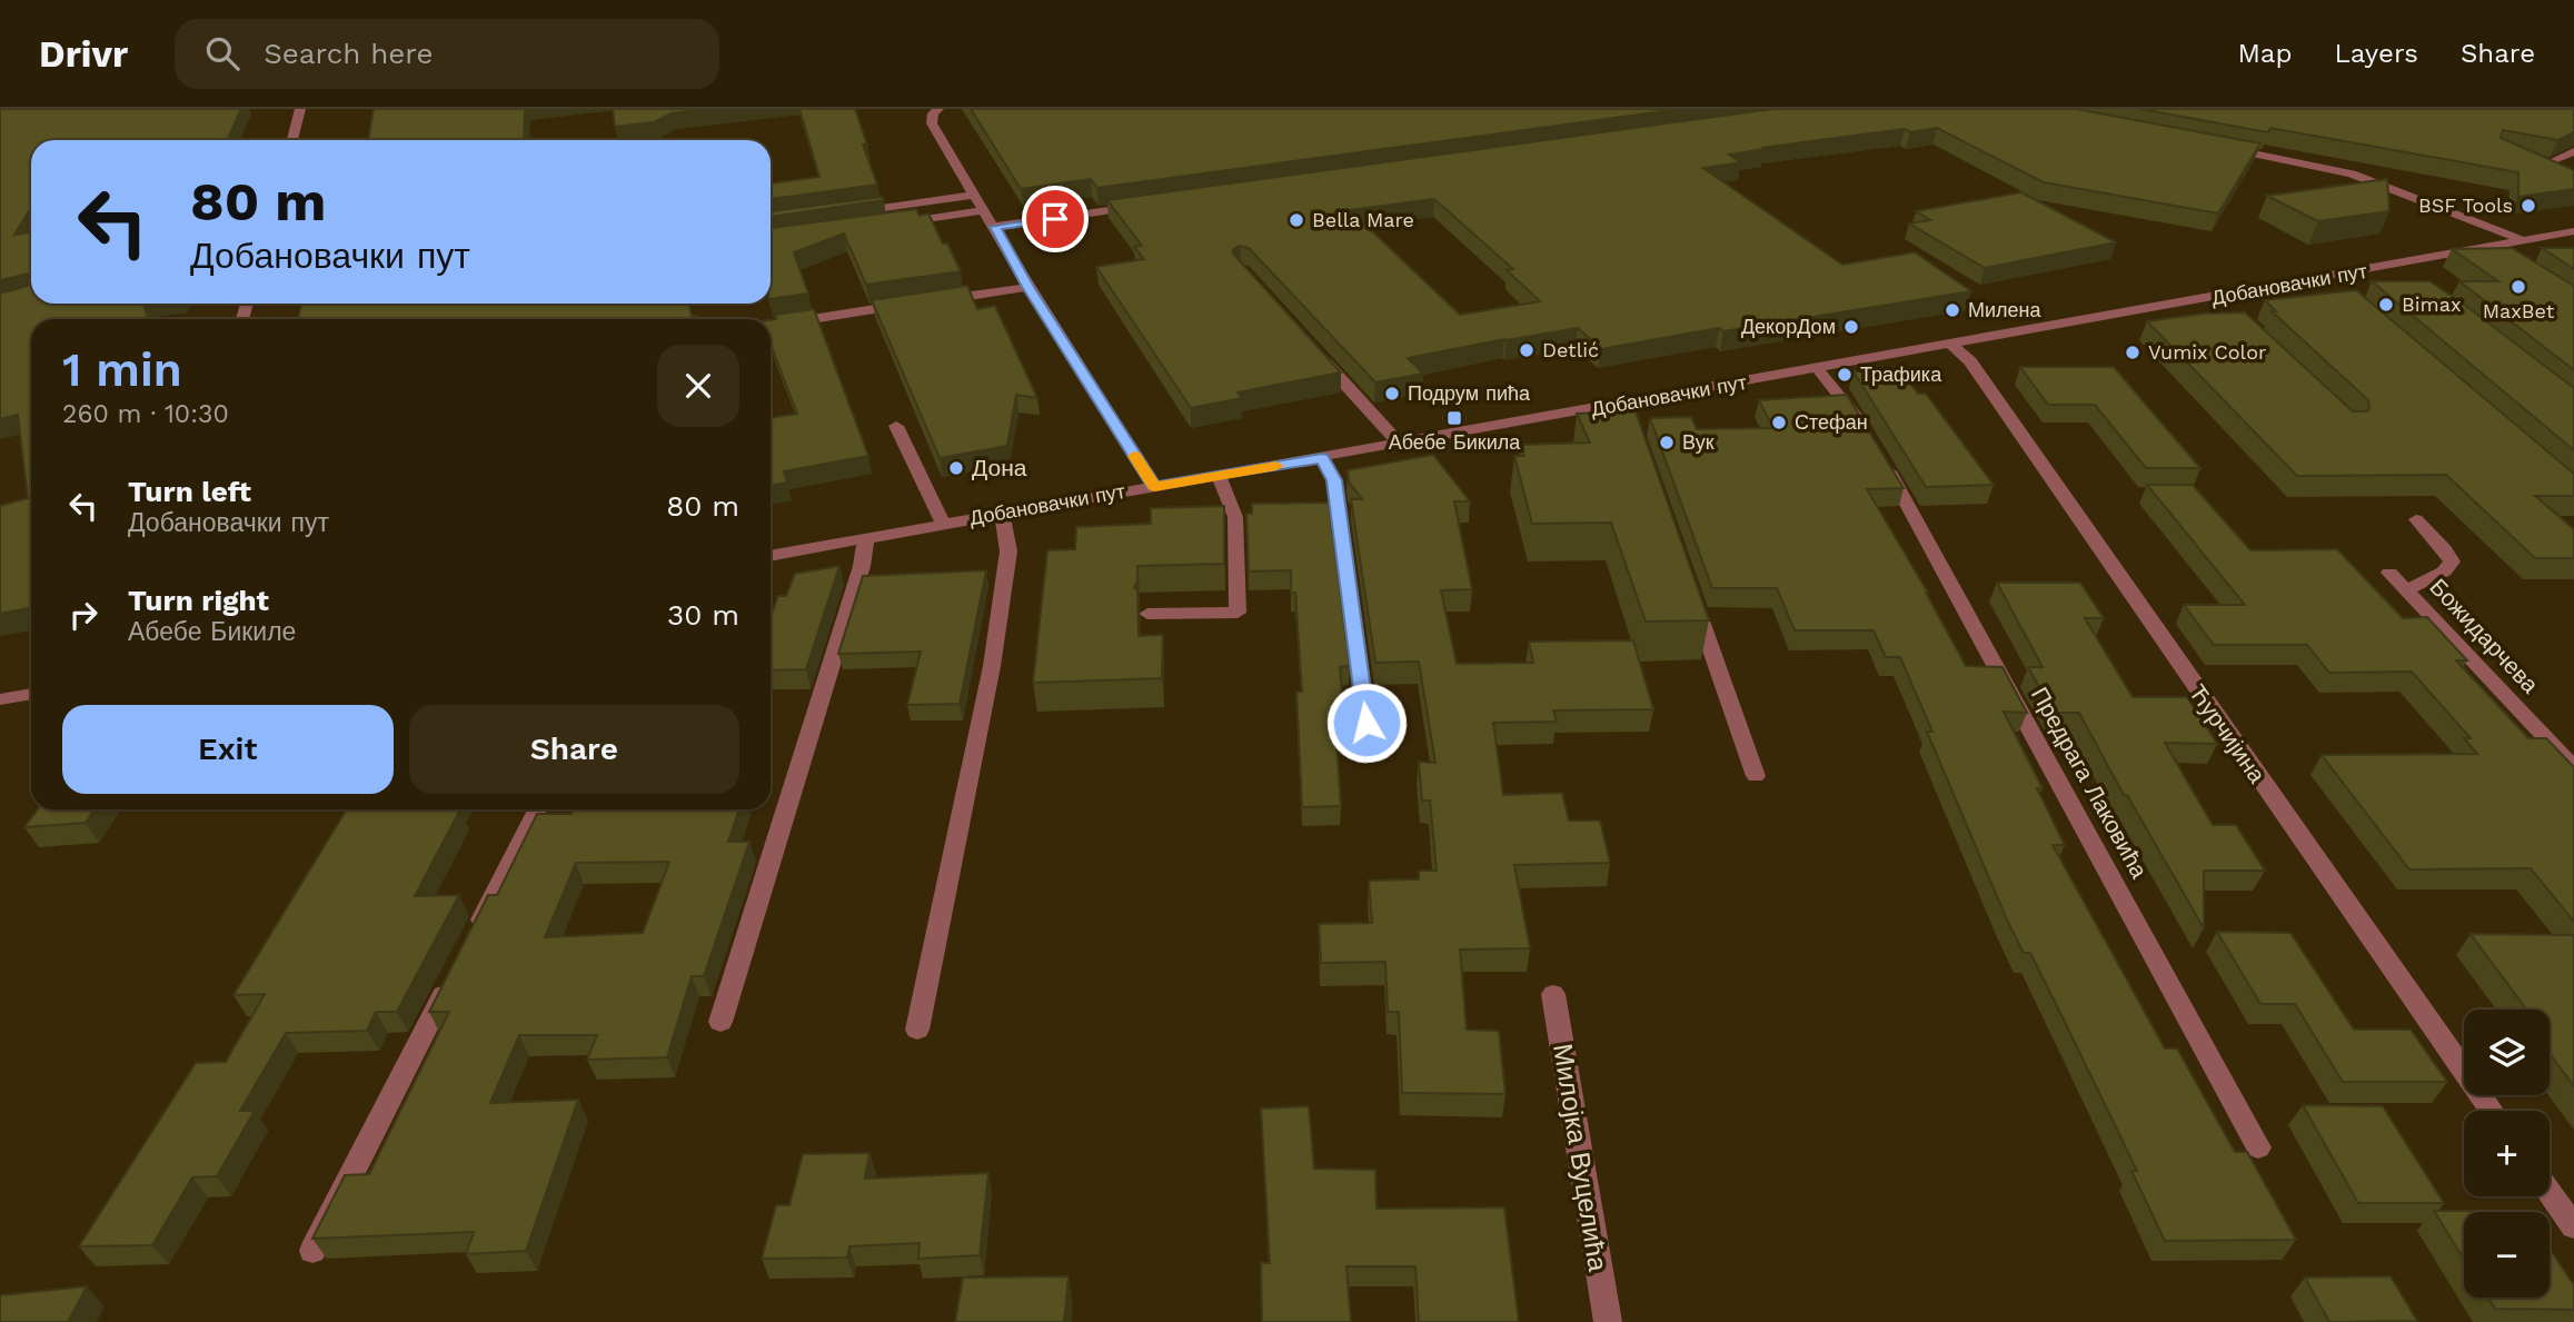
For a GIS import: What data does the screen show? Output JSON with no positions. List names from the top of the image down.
{
  "streets": {
    "street": [
      "Добановачки пут",
      "Божидарчева",
      "Ћурчијина",
      "Предрага Лаковића",
      "Милојка Вуцелића"
    ]
  },
  "crossings": [
    ["Добановачки пут", "Ћурчијина"]
  ],
  "places": {
    "other": [
      "BSF Tools",
      "Bella Mare",
      "MaxBet",
      "Bimax",
      "Милена",
      "ДекорДом",
      "Detlić",
      "Vumix Color",
      "Трафика",
      "Подрум пића",
      "Стефан",
      "Вук",
      "Дона"
    ],
    "transit": ["Абебе Бикила"]
  },
  "page": {
    "header": "Drivr",
    "search": "Search here",
    "nav": ["Map", "Layers", "Share"],
    "turn": ["80 m", "Добановачки пут"],
    "heading": ["1 min", "260 m · 10:30"],
    "list": [
      {
        "name": "Turn left",
        "note": "Добановачки пут",
        "value": "80 m"
      },
      {
        "name": "Turn right",
        "note": "Абебе Бикиле",
        "value": "30 m"
      }
    ],
    "buttons": ["Exit", "Share"],
    "map_buttons": ["+", "−"]
  }
}
